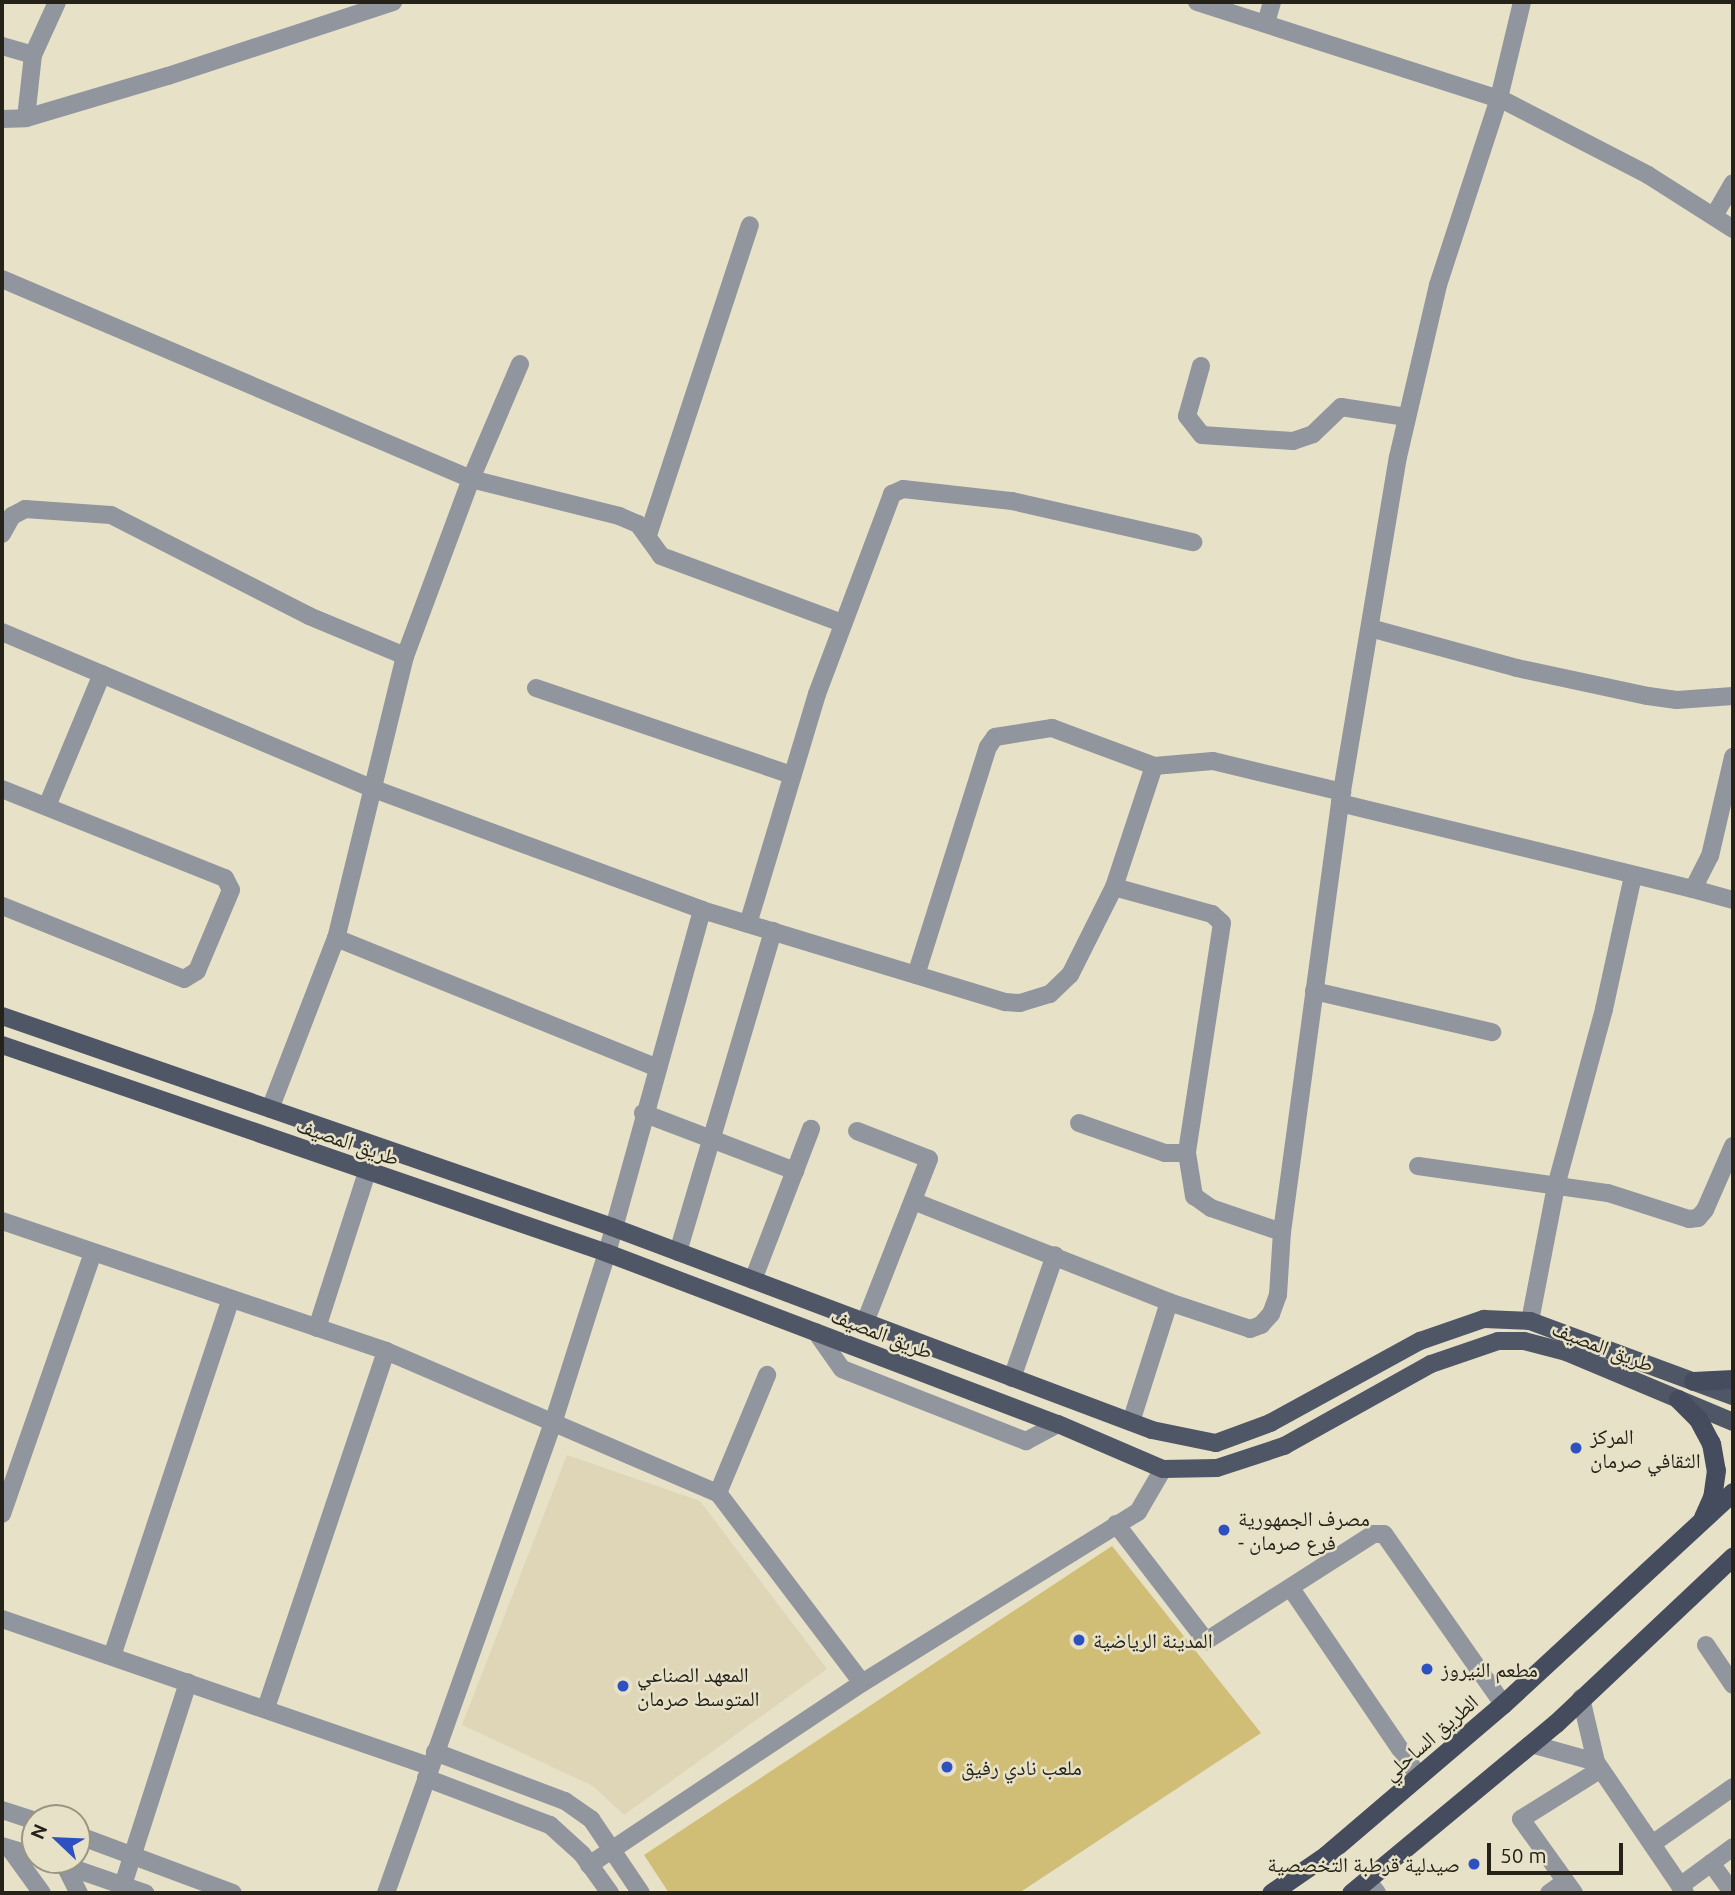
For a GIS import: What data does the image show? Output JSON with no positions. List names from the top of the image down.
{
  "streets": {
    "highway": ["الطريق الساحلي"],
    "main road": ["طريق المصيف"]
  },
  "places": [
    "المركز الثقافي صرمان",
    "مصرف الجمهورية - فرع صرمان",
    "المدينة الرياضية",
    "مطعم النيروز",
    "المعهد الصناعي المتوسط صرمان",
    "ملعب نادي رفيق",
    "صيدلية قرطبة التخصصية"
  ],
  "scale_bar": "50 m",
  "north": "top left"
}
